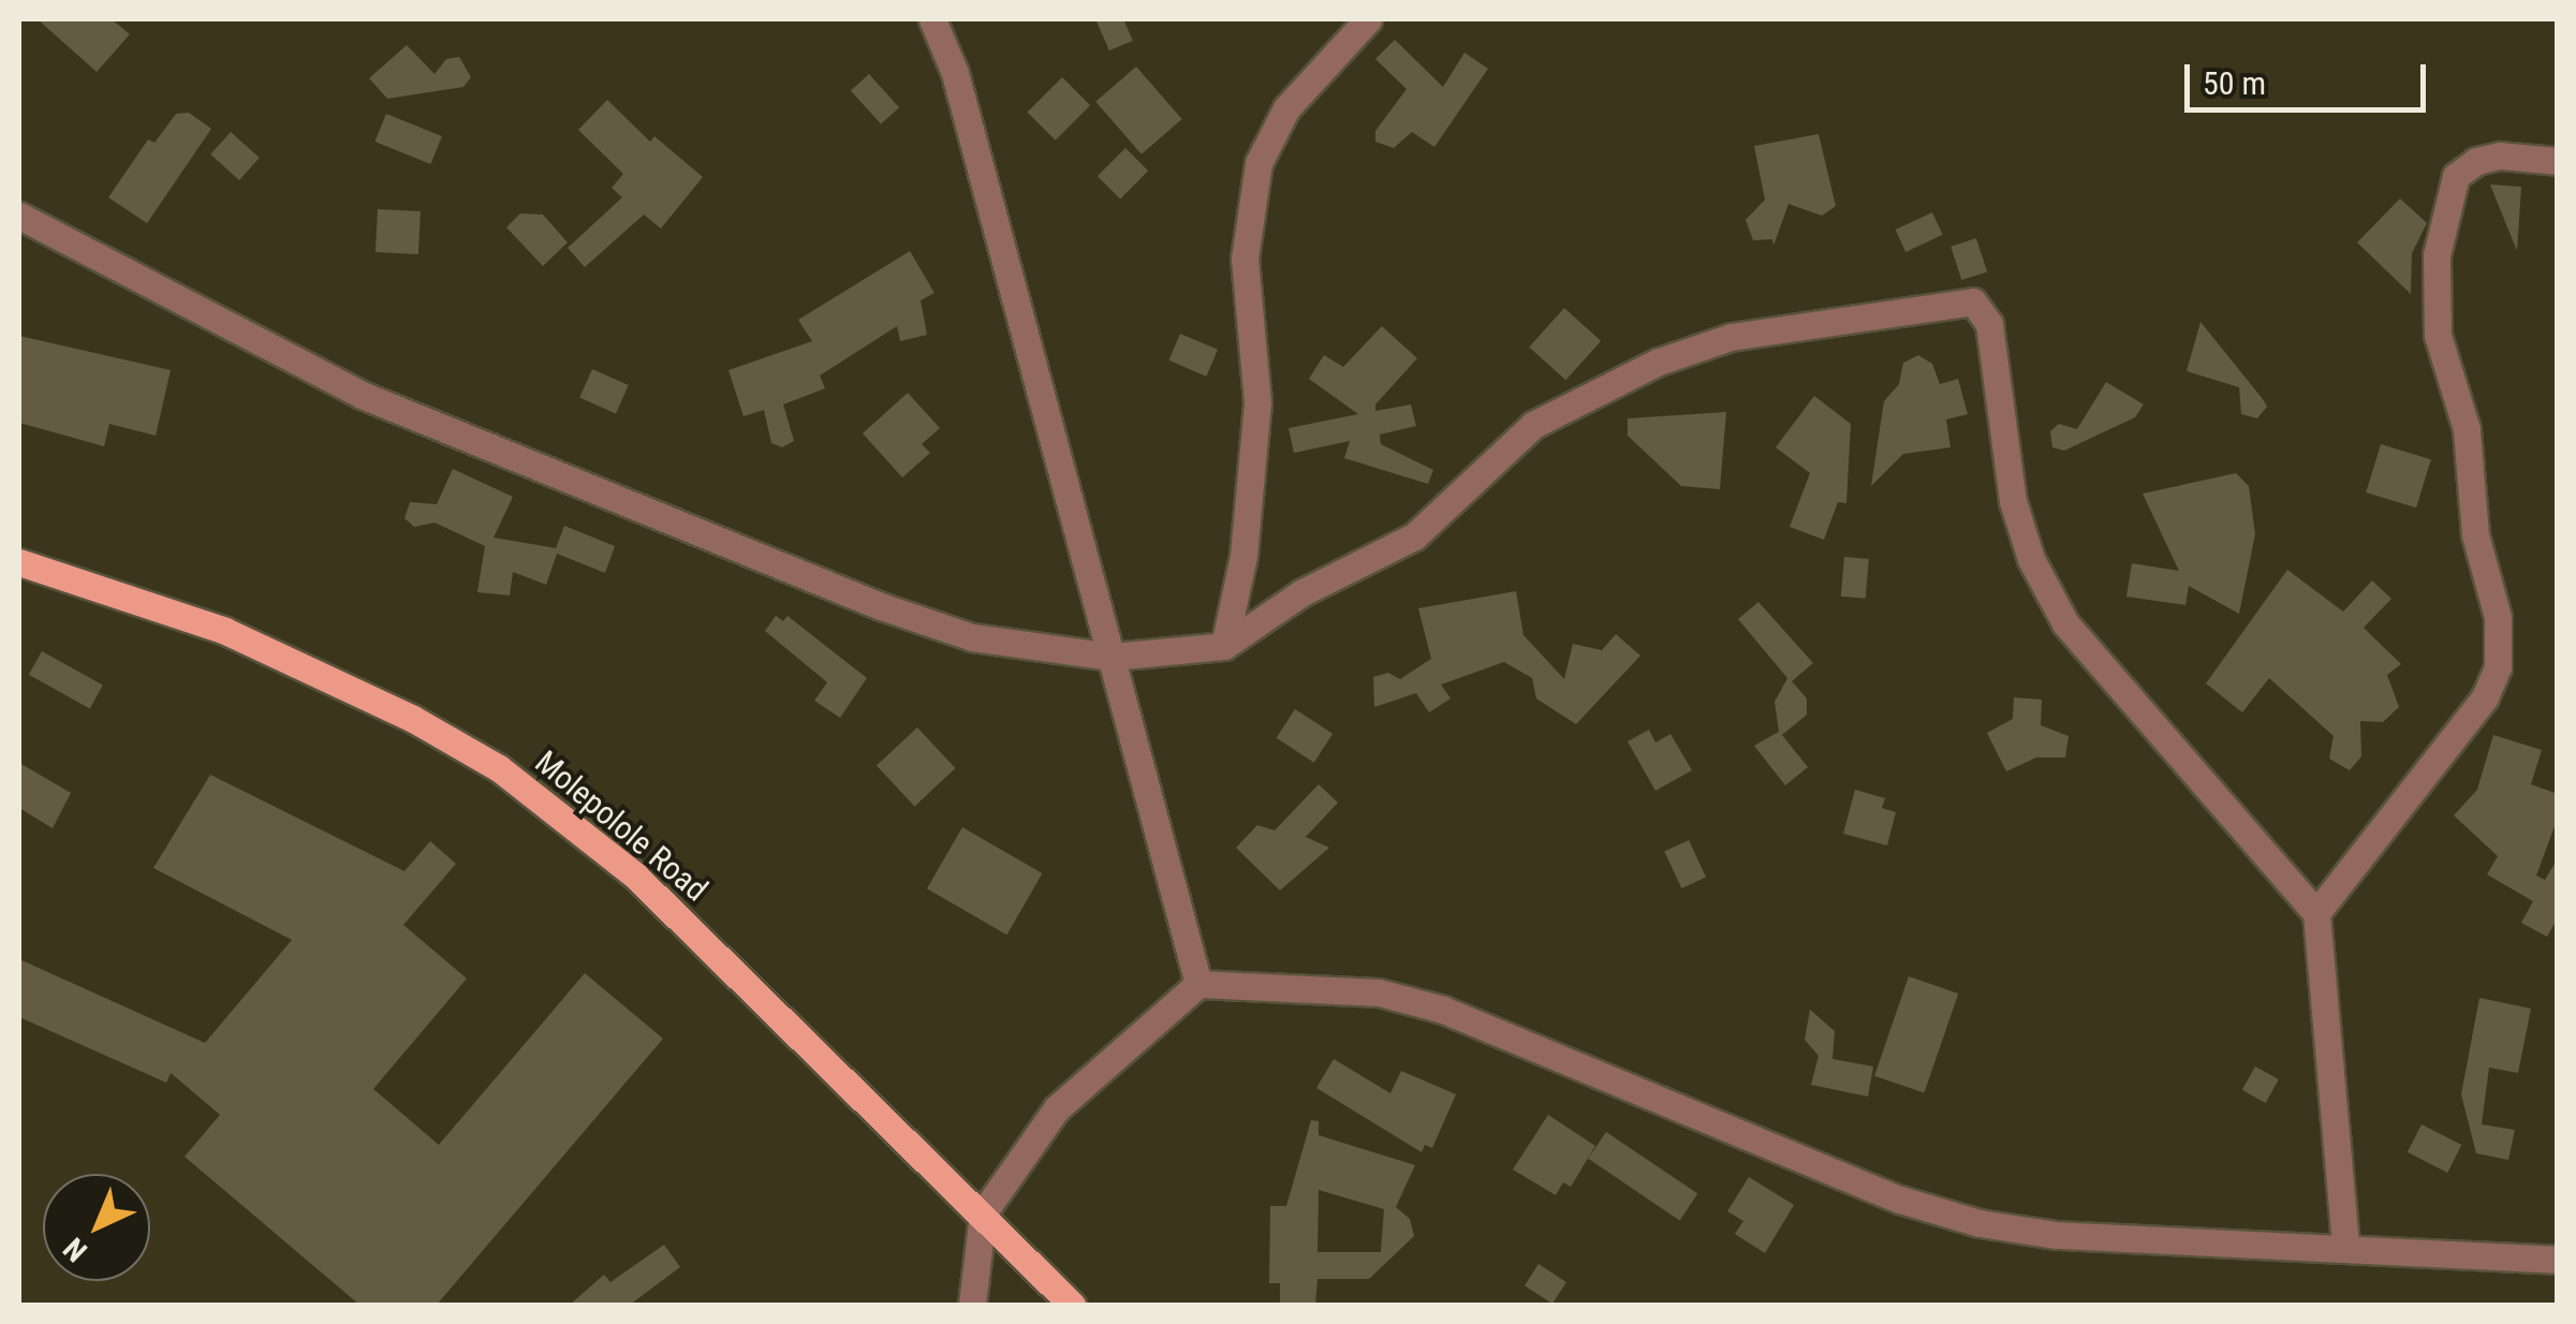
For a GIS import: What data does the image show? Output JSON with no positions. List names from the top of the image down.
{
  "streets": {
    "main road": ["Molepolole Road"]
  },
  "scale_bar": "50 m",
  "north": "bottom left"
}
